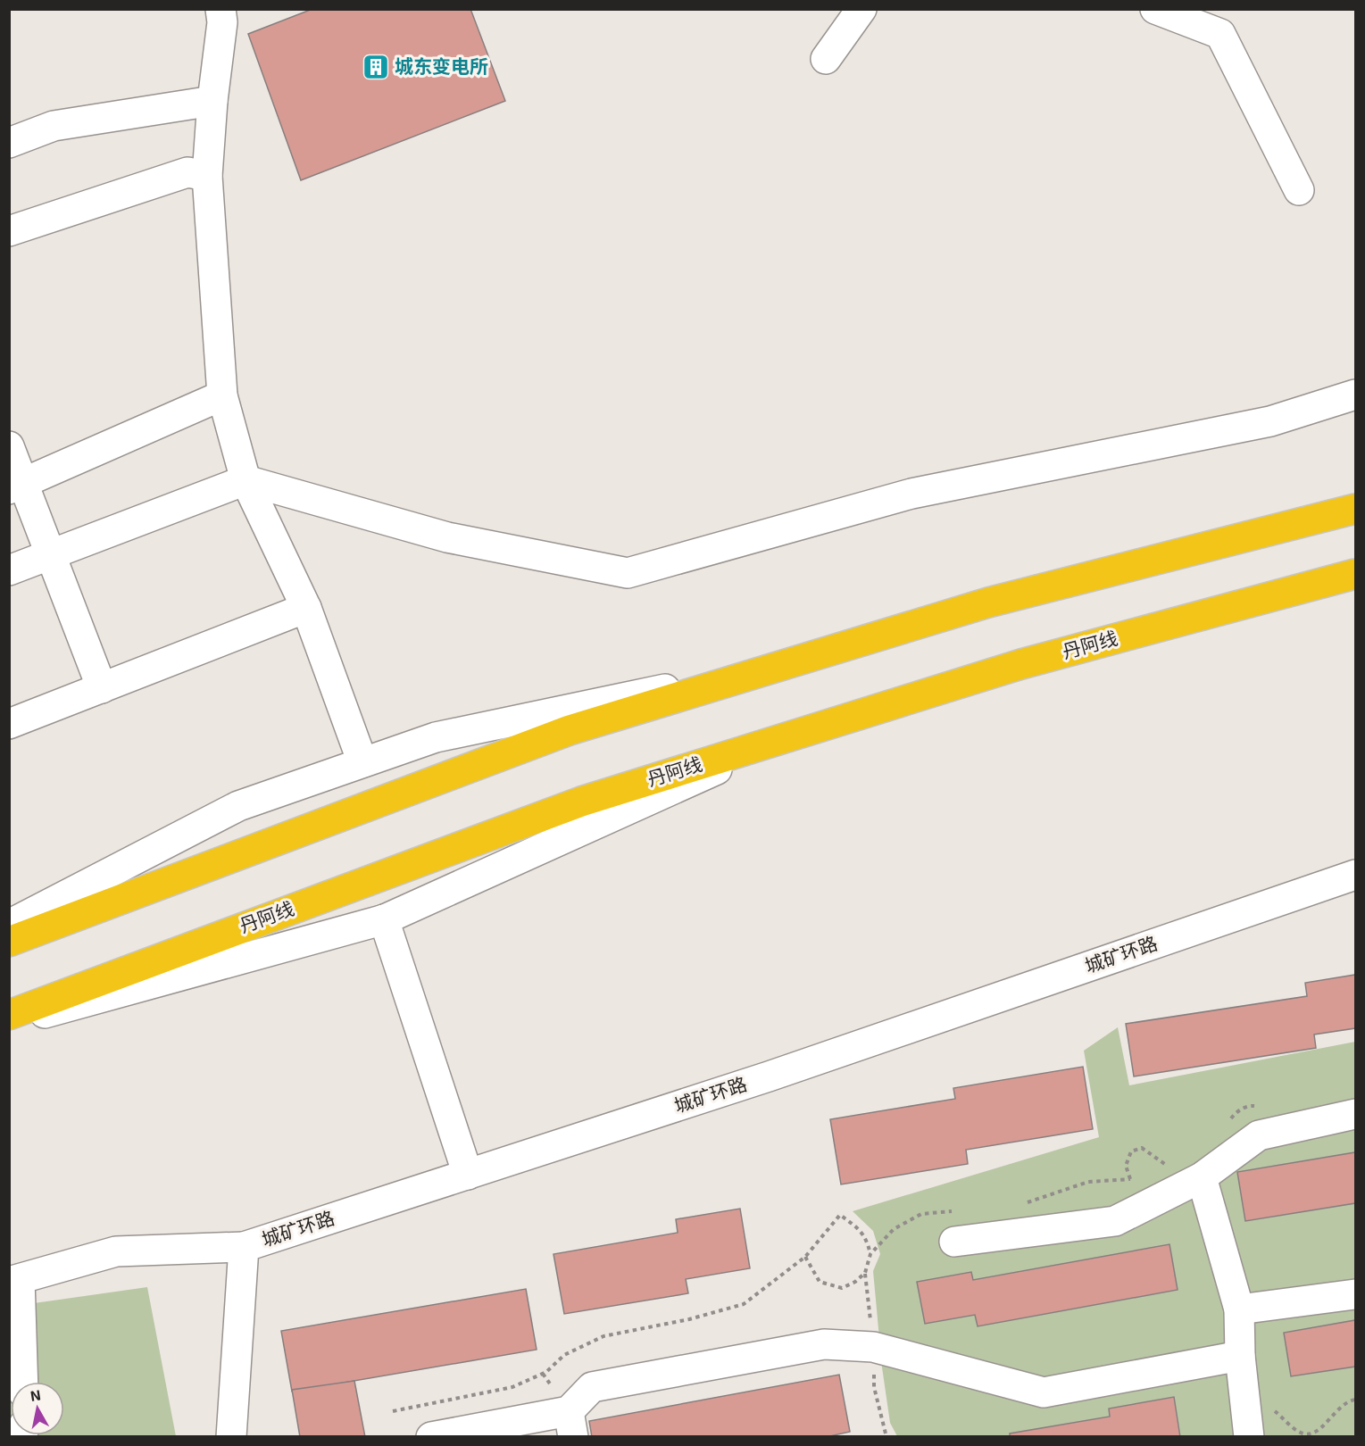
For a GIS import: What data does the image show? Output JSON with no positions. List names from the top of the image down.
{
  "streets": {
    "highway": ["丹阿线"],
    "street": ["城矿环路"]
  },
  "places": {
    "building": ["城东变电所"]
  },
  "north": "top"
}
